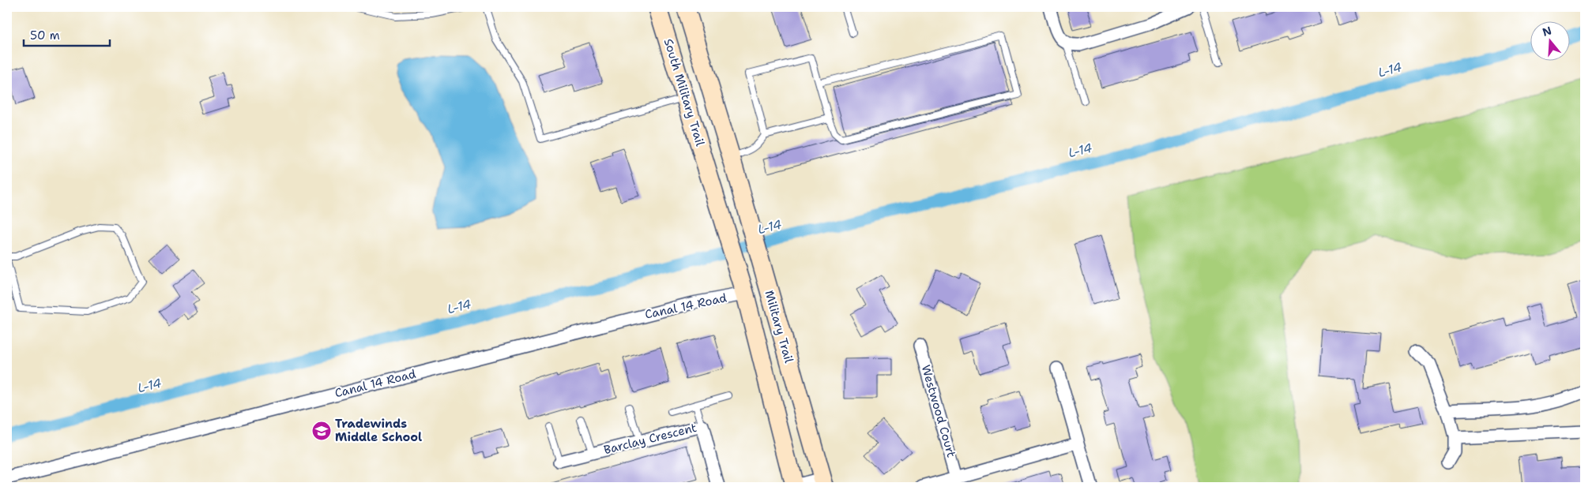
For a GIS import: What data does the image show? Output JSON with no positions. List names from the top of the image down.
{
  "streets": {
    "main road": ["South Military Trail", "Military Trail"],
    "street": ["Canal 14 Road", "Westwood Court", "Barclay Crescent"]
  },
  "crossings": [
    ["South Military Trail", "Military Trail"],
    ["Canal 14 Road", "Military Trail"]
  ],
  "water": ["L-14"],
  "places": {
    "school or university": ["Tradewinds Middle School"]
  },
  "scale_bar": "50 m",
  "north": "top"
}
